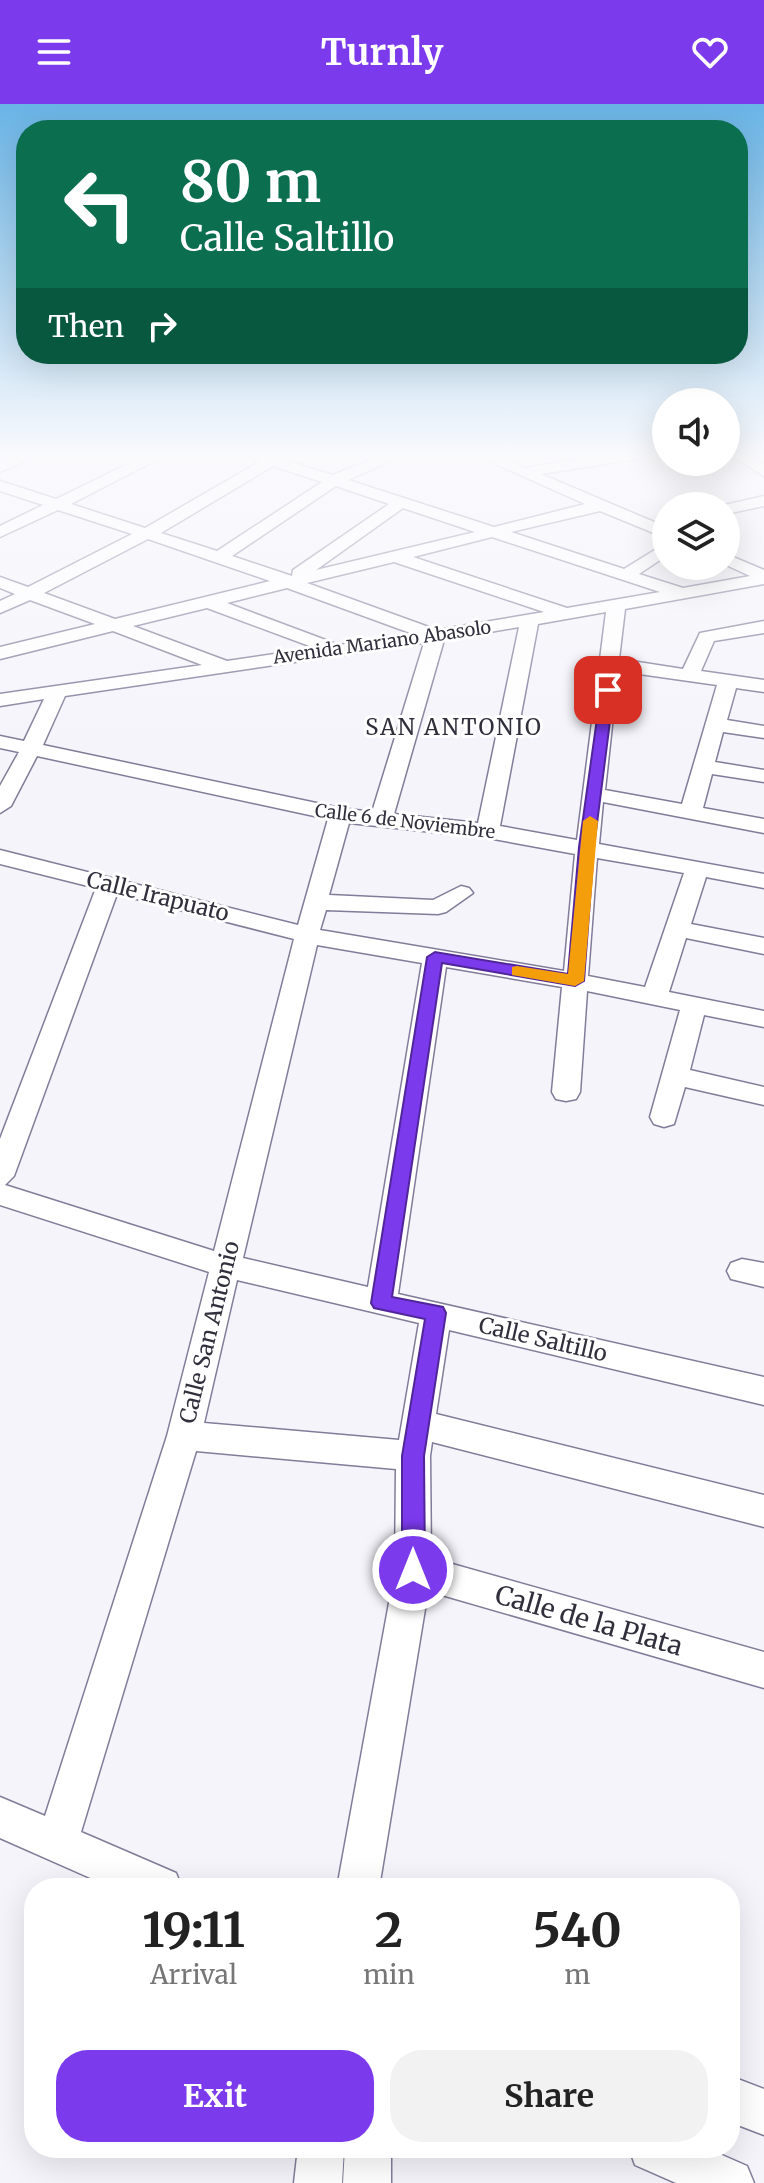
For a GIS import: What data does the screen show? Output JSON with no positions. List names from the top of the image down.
{
  "streets": {
    "street": [
      "Avenida Mariano Abasolo",
      "Calle 6 de Noviembre",
      "Calle Irapuato",
      "Calle San Antonio",
      "Calle Saltillo",
      "Calle de la Plata"
    ]
  },
  "crossings": [
    ["Calle 6 de Noviembre", "Calle San Antonio"],
    ["Calle Irapuato", "Calle San Antonio"],
    ["Calle San Antonio", "Calle Saltillo"]
  ],
  "districts": ["SAN ANTONIO"],
  "page": {
    "header": "Turnly",
    "turn": ["80 m", "Calle Saltillo"],
    "then": "Then",
    "eta": [
      "19:11",
      "Arrival",
      "2",
      "min",
      "540",
      "m"
    ],
    "buttons": ["Exit", "Share"]
  }
}
